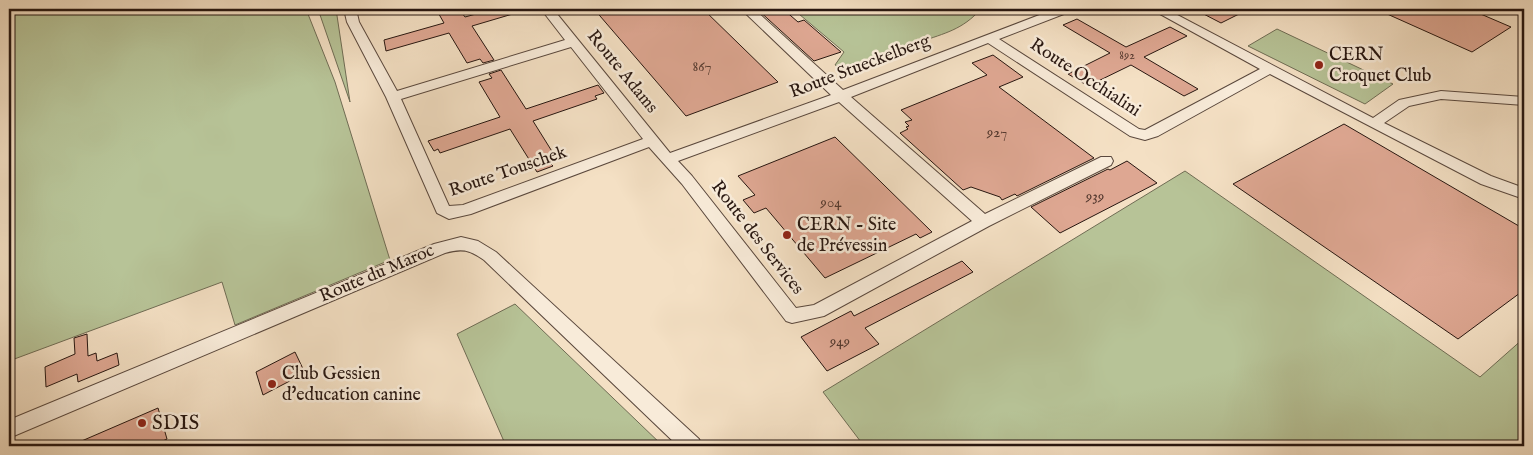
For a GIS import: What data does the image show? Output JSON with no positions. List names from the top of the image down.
{
  "streets": {
    "street": [
      "Route Stueckelberg",
      "Route Adams",
      "Route Occhialini",
      "Route Touschek",
      "Route des Services",
      "Route du Maroc"
    ]
  },
  "crossings": [
    ["Route Stueckelberg", "Route Adams"],
    ["Route Stueckelberg", "Route Occhialini"],
    ["Route Stueckelberg", "Route des Services"],
    ["Route Adams", "Route Touschek"],
    ["Route Adams", "Route des Services"]
  ],
  "places": [
    "CERN Croquet Club",
    "CERN - Site de Prévessin",
    "Club Gessien d'education canine",
    "SDIS"
  ],
  "house_numbers": [
    "892",
    "867",
    "927",
    "939",
    "904",
    "949"
  ]
}
